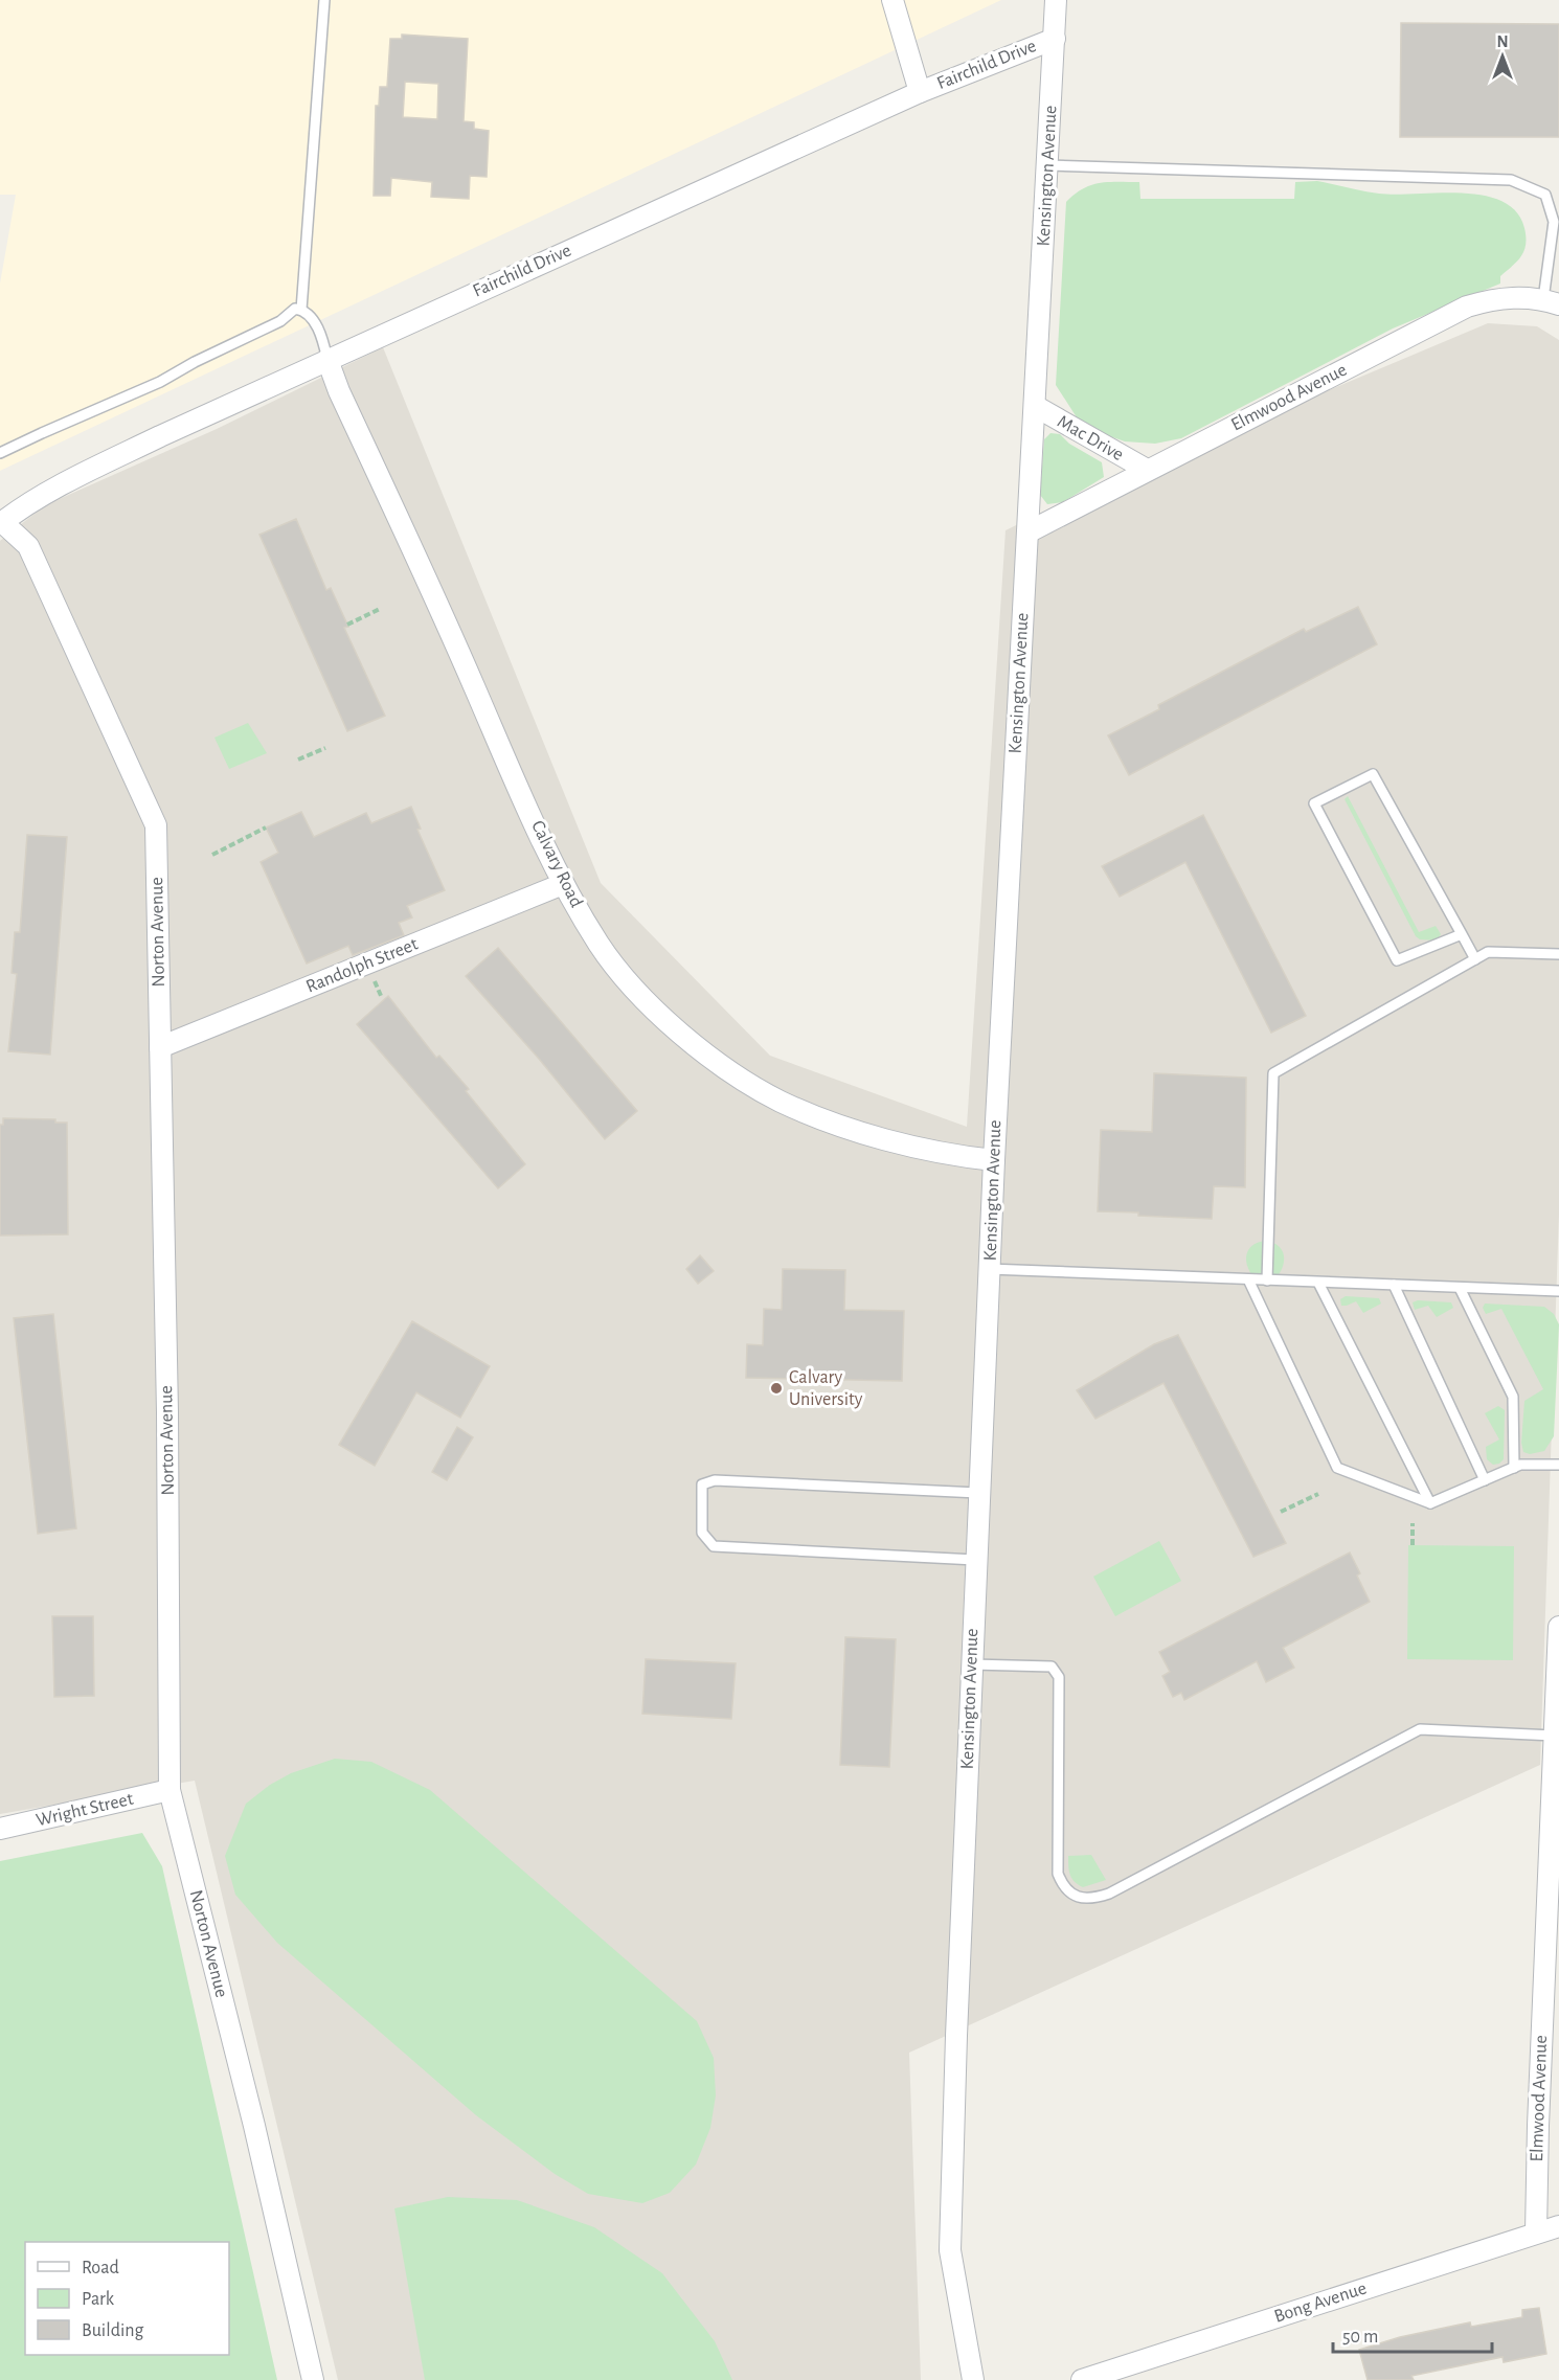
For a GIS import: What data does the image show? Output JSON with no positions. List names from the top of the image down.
{
  "streets": {
    "street": [
      "Fairchild Drive",
      "Kensington Avenue",
      "Elmwood Avenue",
      "Mac Drive",
      "Calvary Road",
      "Norton Avenue",
      "Randolph Street",
      "Wright Street",
      "Bong Avenue"
    ]
  },
  "crossings": [
    ["Fairchild Drive", "Kensington Avenue"],
    ["Fairchild Drive", "Calvary Road"],
    ["Fairchild Drive", "Norton Avenue"],
    ["Kensington Avenue", "Elmwood Avenue"],
    ["Kensington Avenue", "Mac Drive"],
    ["Kensington Avenue", "Calvary Road"],
    ["Elmwood Avenue", "Mac Drive"],
    ["Elmwood Avenue", "Bong Avenue"],
    ["Calvary Road", "Randolph Street"],
    ["Norton Avenue", "Randolph Street"],
    ["Norton Avenue", "Wright Street"]
  ],
  "places": ["Calvary University"],
  "legend": ["Road", "Park", "Building"],
  "scale_bar": "50 m",
  "north": "top"
}
